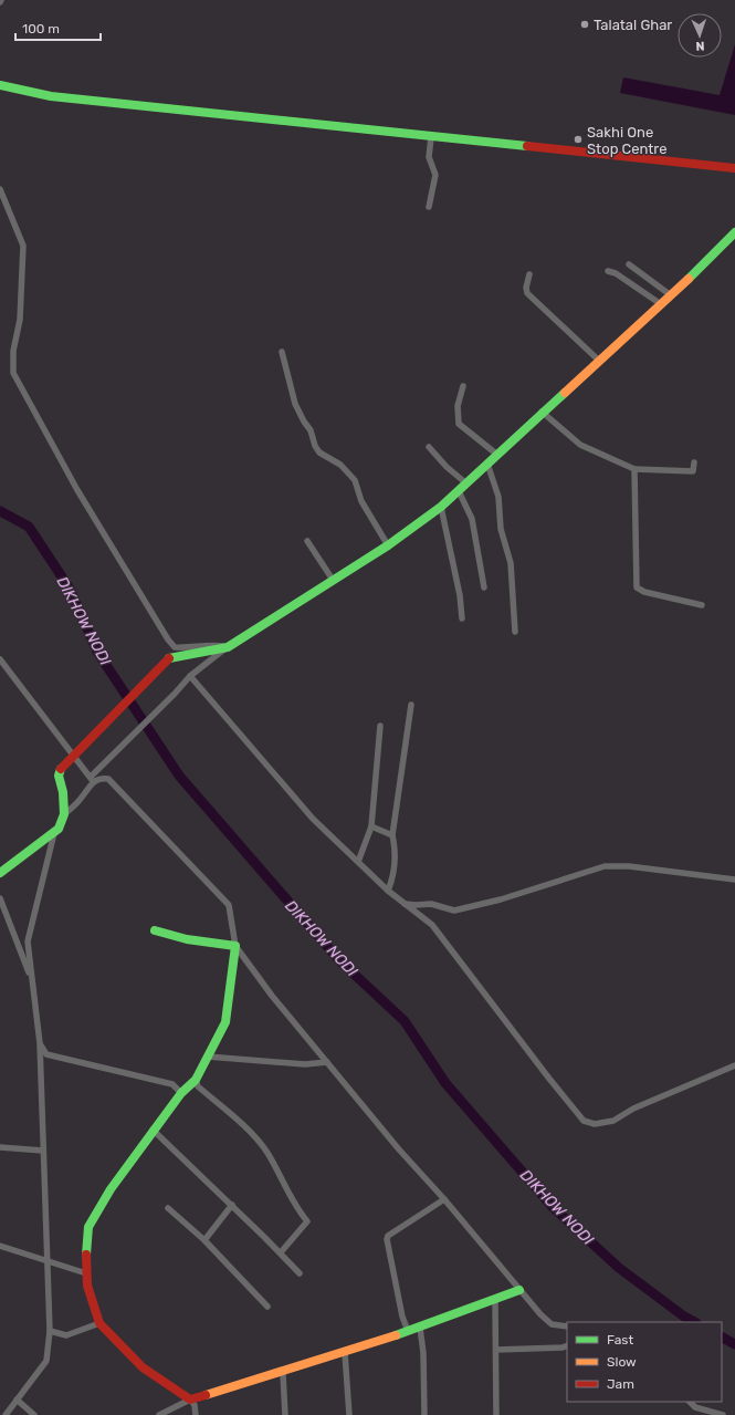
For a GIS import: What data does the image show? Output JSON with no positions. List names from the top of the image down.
{
  "water": ["DIKHOW NODI"],
  "places": ["Talatal Ghar", "Sakhi One Stop Centre"],
  "legend": ["Fast", "Slow", "Jam"],
  "scale_bar": "100 m",
  "north": "bottom"
}
